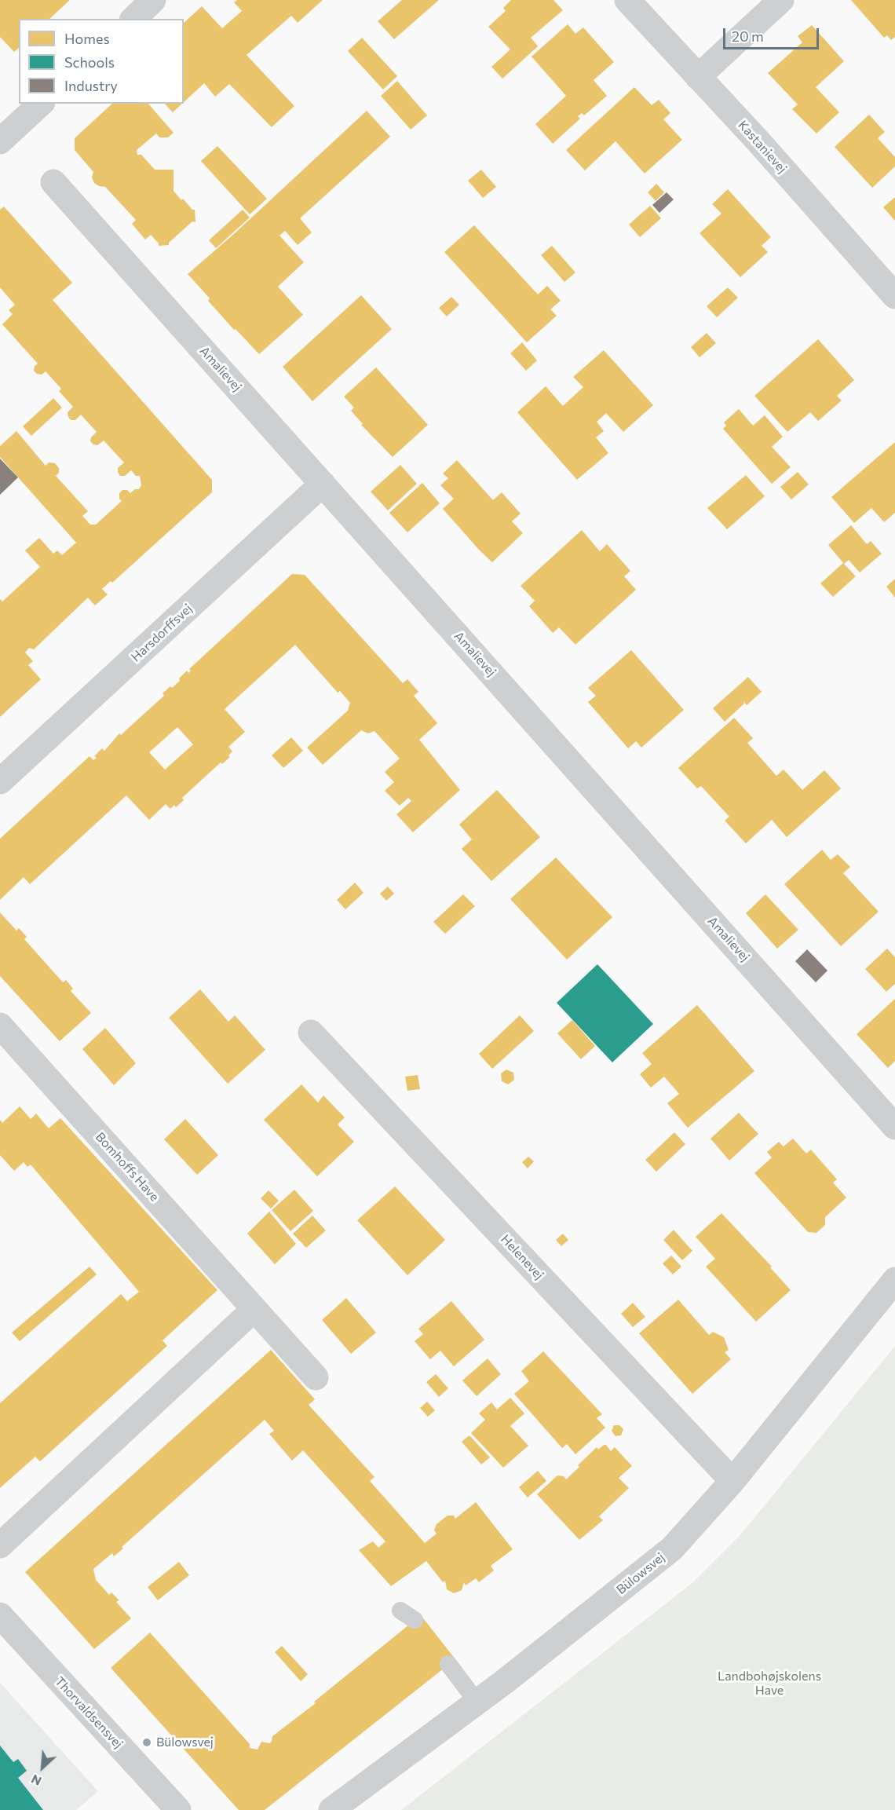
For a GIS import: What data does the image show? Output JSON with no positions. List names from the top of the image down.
{
  "streets": {
    "street": [
      "Kastanievej",
      "Amalievej",
      "Harsdorffsvej",
      "Bomhoffs Have",
      "Helenevej",
      "Bülowsvej",
      "Thorvaldsensvej"
    ]
  },
  "crossings": [
    ["Amalievej", "Harsdorffsvej"],
    ["Helenevej", "Bülowsvej"]
  ],
  "parks": ["Landbohøjskolens Have"],
  "places": ["Bülowsvej"],
  "legend": ["Homes", "Schools", "Industry"],
  "scale_bar": "20 m",
  "north": "bottom left"
}
